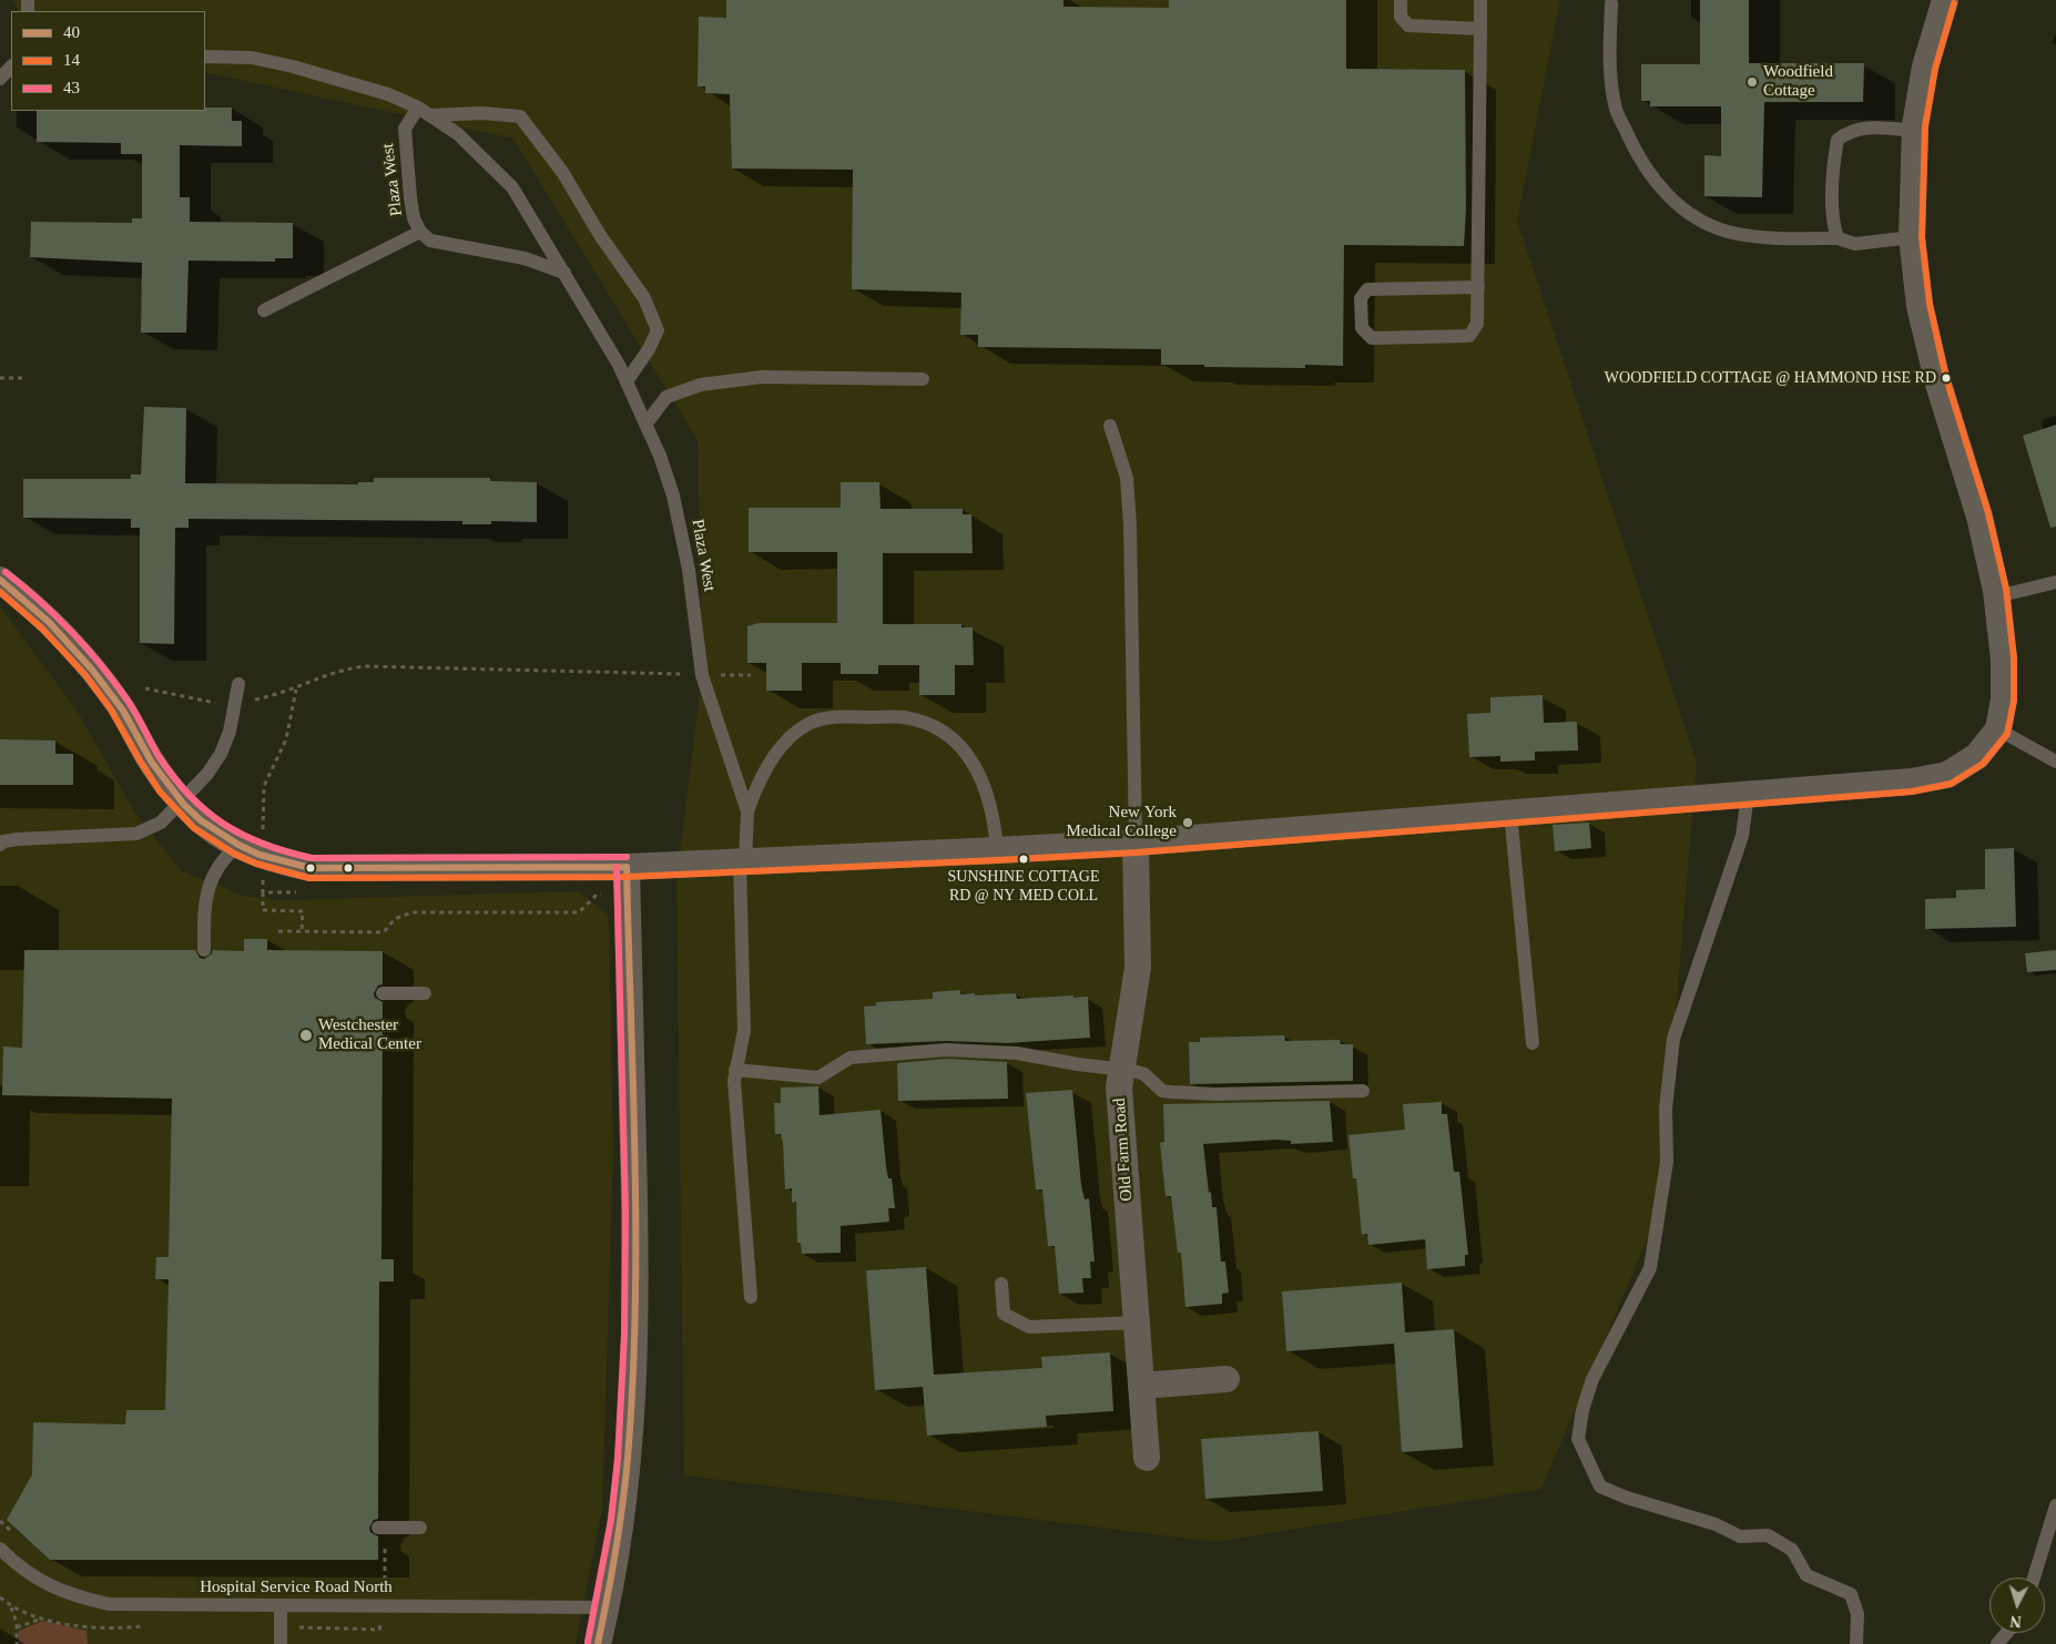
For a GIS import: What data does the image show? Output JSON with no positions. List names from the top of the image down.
{
  "streets": {
    "street": ["Old Farm Road"],
    "lane": ["Plaza West", "Hospital Service Road North"]
  },
  "places": [
    "Woodfield Cottage",
    "WOODFIELD COTTAGE @ HAMMOND HSE RD",
    "New York Medical College",
    "SUNSHINE COTTAGE RD @ NY MED COLL",
    "Westchester Medical Center"
  ],
  "lines": ["transit line 14", "transit line 43", "transit line 40"],
  "legend": ["40", "14", "43"],
  "north": "bottom"
}
